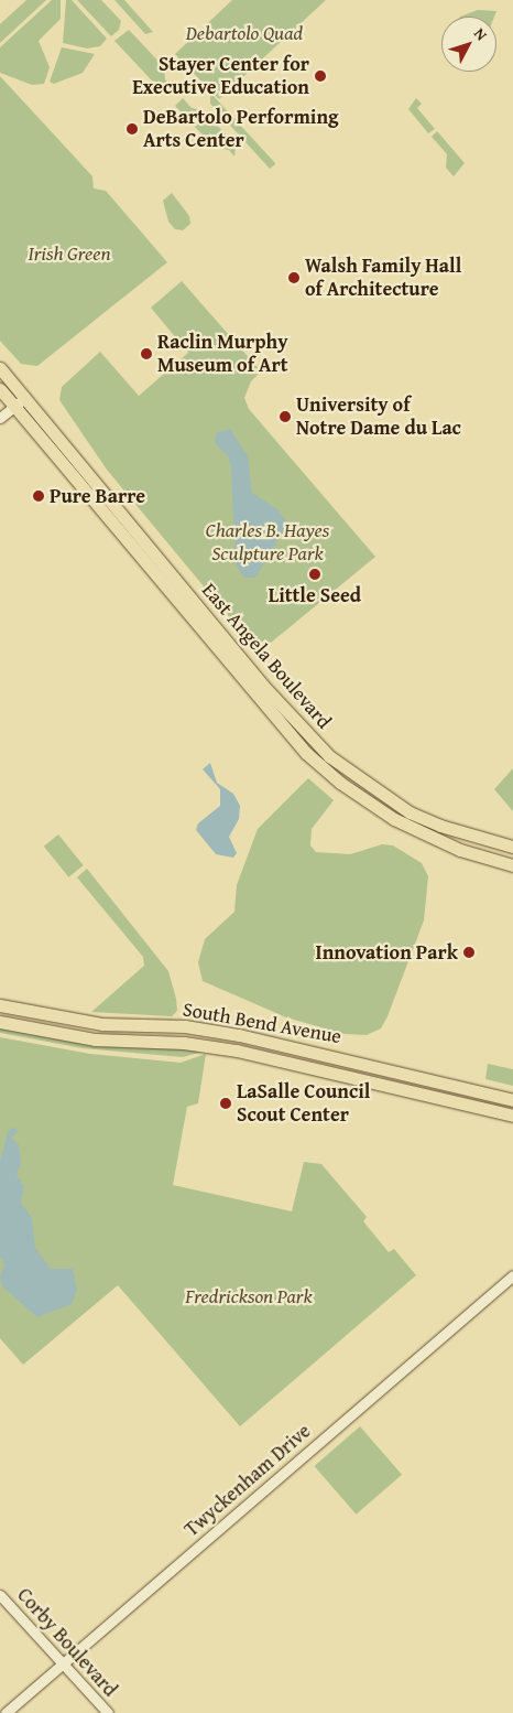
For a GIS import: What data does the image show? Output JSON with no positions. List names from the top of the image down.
{
  "streets": {
    "main road": ["East Angela Boulevard", "South Bend Avenue"],
    "street": ["Twyckenham Drive", "Corby Boulevard"]
  },
  "crossings": [
    ["Twyckenham Drive", "Corby Boulevard"]
  ],
  "parks": [
    "Debartolo Quad",
    "Irish Green",
    "Charles B. Hayes Sculpture Park",
    "Fredrickson Park"
  ],
  "places": [
    "Stayer Center for Executive Education",
    "DeBartolo Performing Arts Center",
    "Walsh Family Hall of Architecture",
    "Raclin Murphy Museum of Art",
    "University of Notre Dame du Lac",
    "Pure Barre",
    "Little Seed",
    "Innovation Park",
    "LaSalle Council Scout Center"
  ],
  "north": "top right"
}
